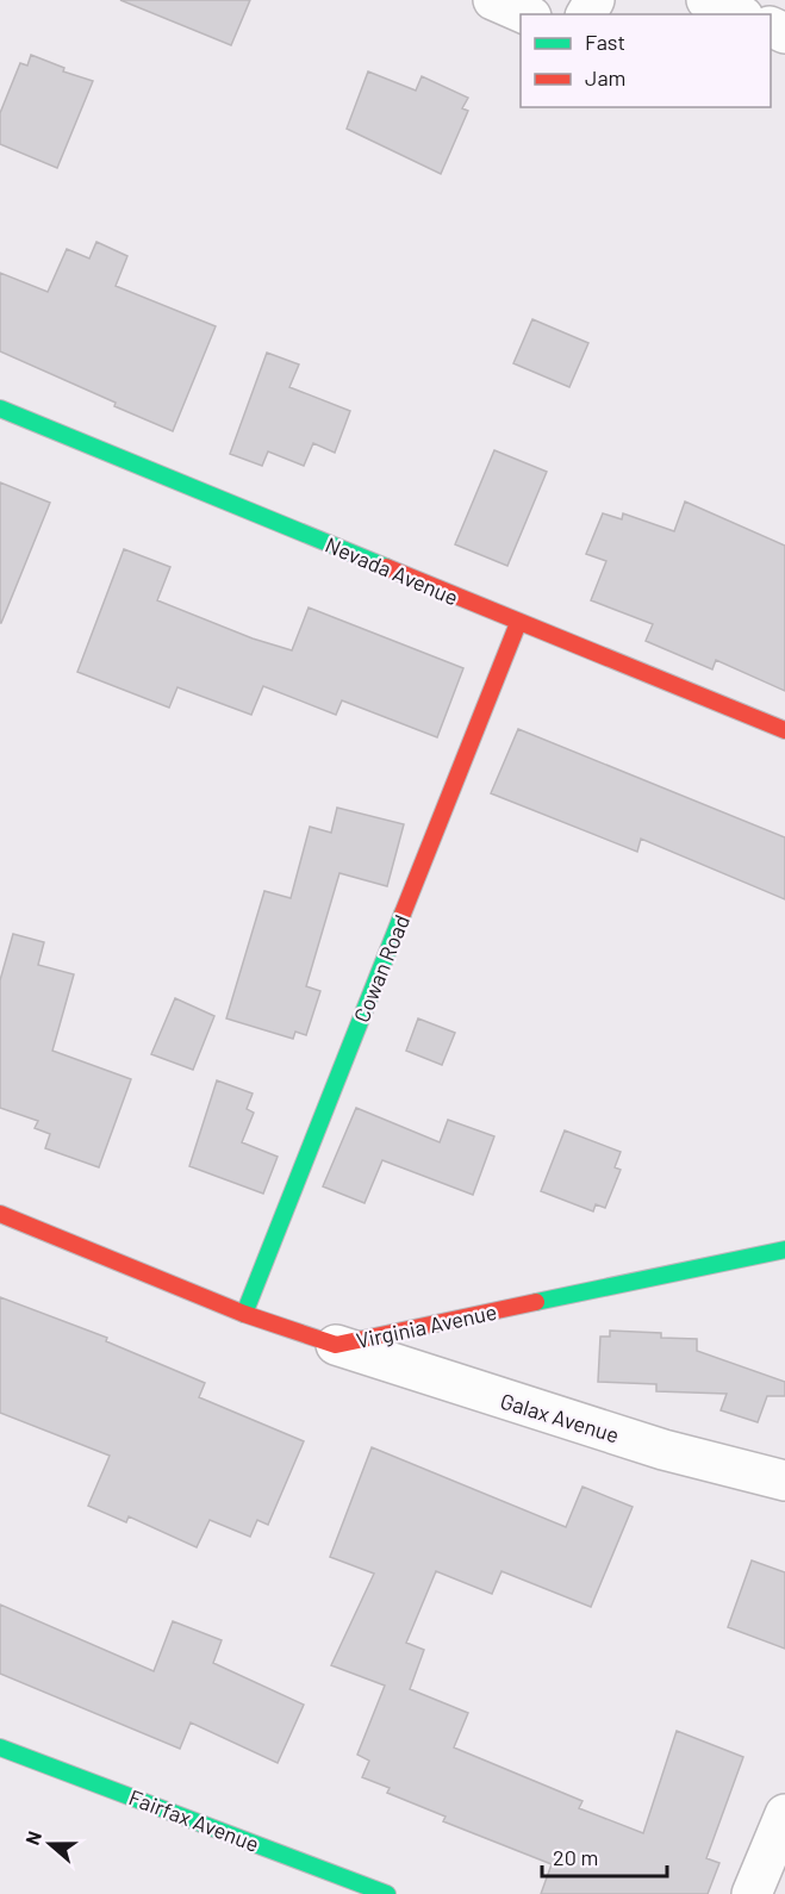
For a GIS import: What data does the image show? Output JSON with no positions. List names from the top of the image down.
{
  "streets": {
    "street": [
      "Nevada Avenue",
      "Cowan Road",
      "Virginia Avenue",
      "Galax Avenue",
      "Fairfax Avenue"
    ]
  },
  "crossings": [
    ["Nevada Avenue", "Cowan Road"],
    ["Cowan Road", "Virginia Avenue"],
    ["Virginia Avenue", "Galax Avenue"]
  ],
  "legend": ["Fast", "Jam"],
  "scale_bar": "20 m",
  "north": "left"
}
